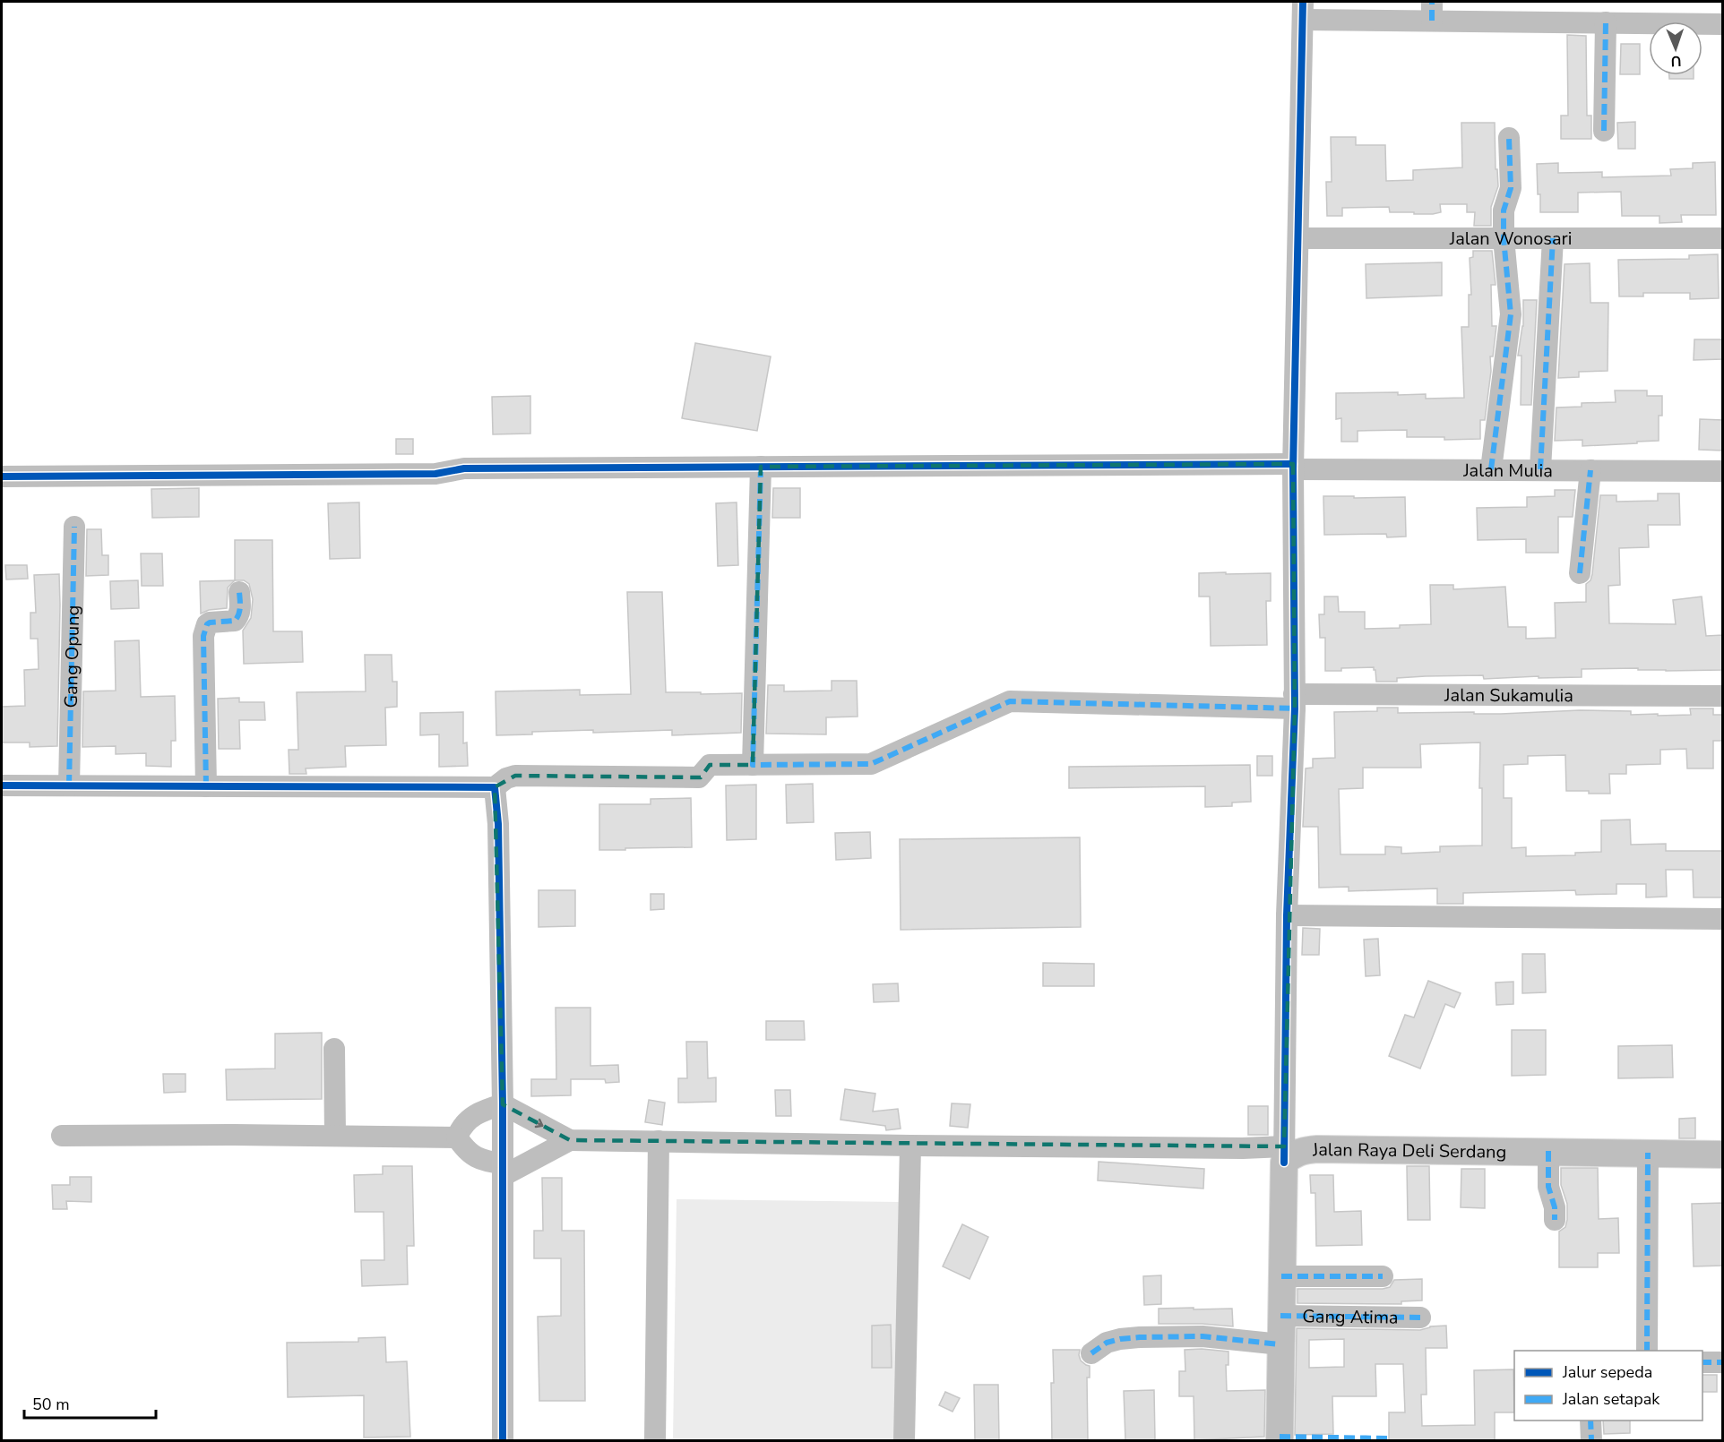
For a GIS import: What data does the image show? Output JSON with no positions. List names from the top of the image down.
{
  "streets": {
    "main road": ["Jalan Raya Deli Serdang"],
    "street": [
      "Jalan Wonosari",
      "Jalan Mulia",
      "Gang Opung",
      "Jalan Sukamulia",
      "Gang Atima"
    ]
  },
  "legend": ["Jalur sepeda", "Jalan setapak"],
  "scale_bar": "50 m",
  "north": "bottom"
}
